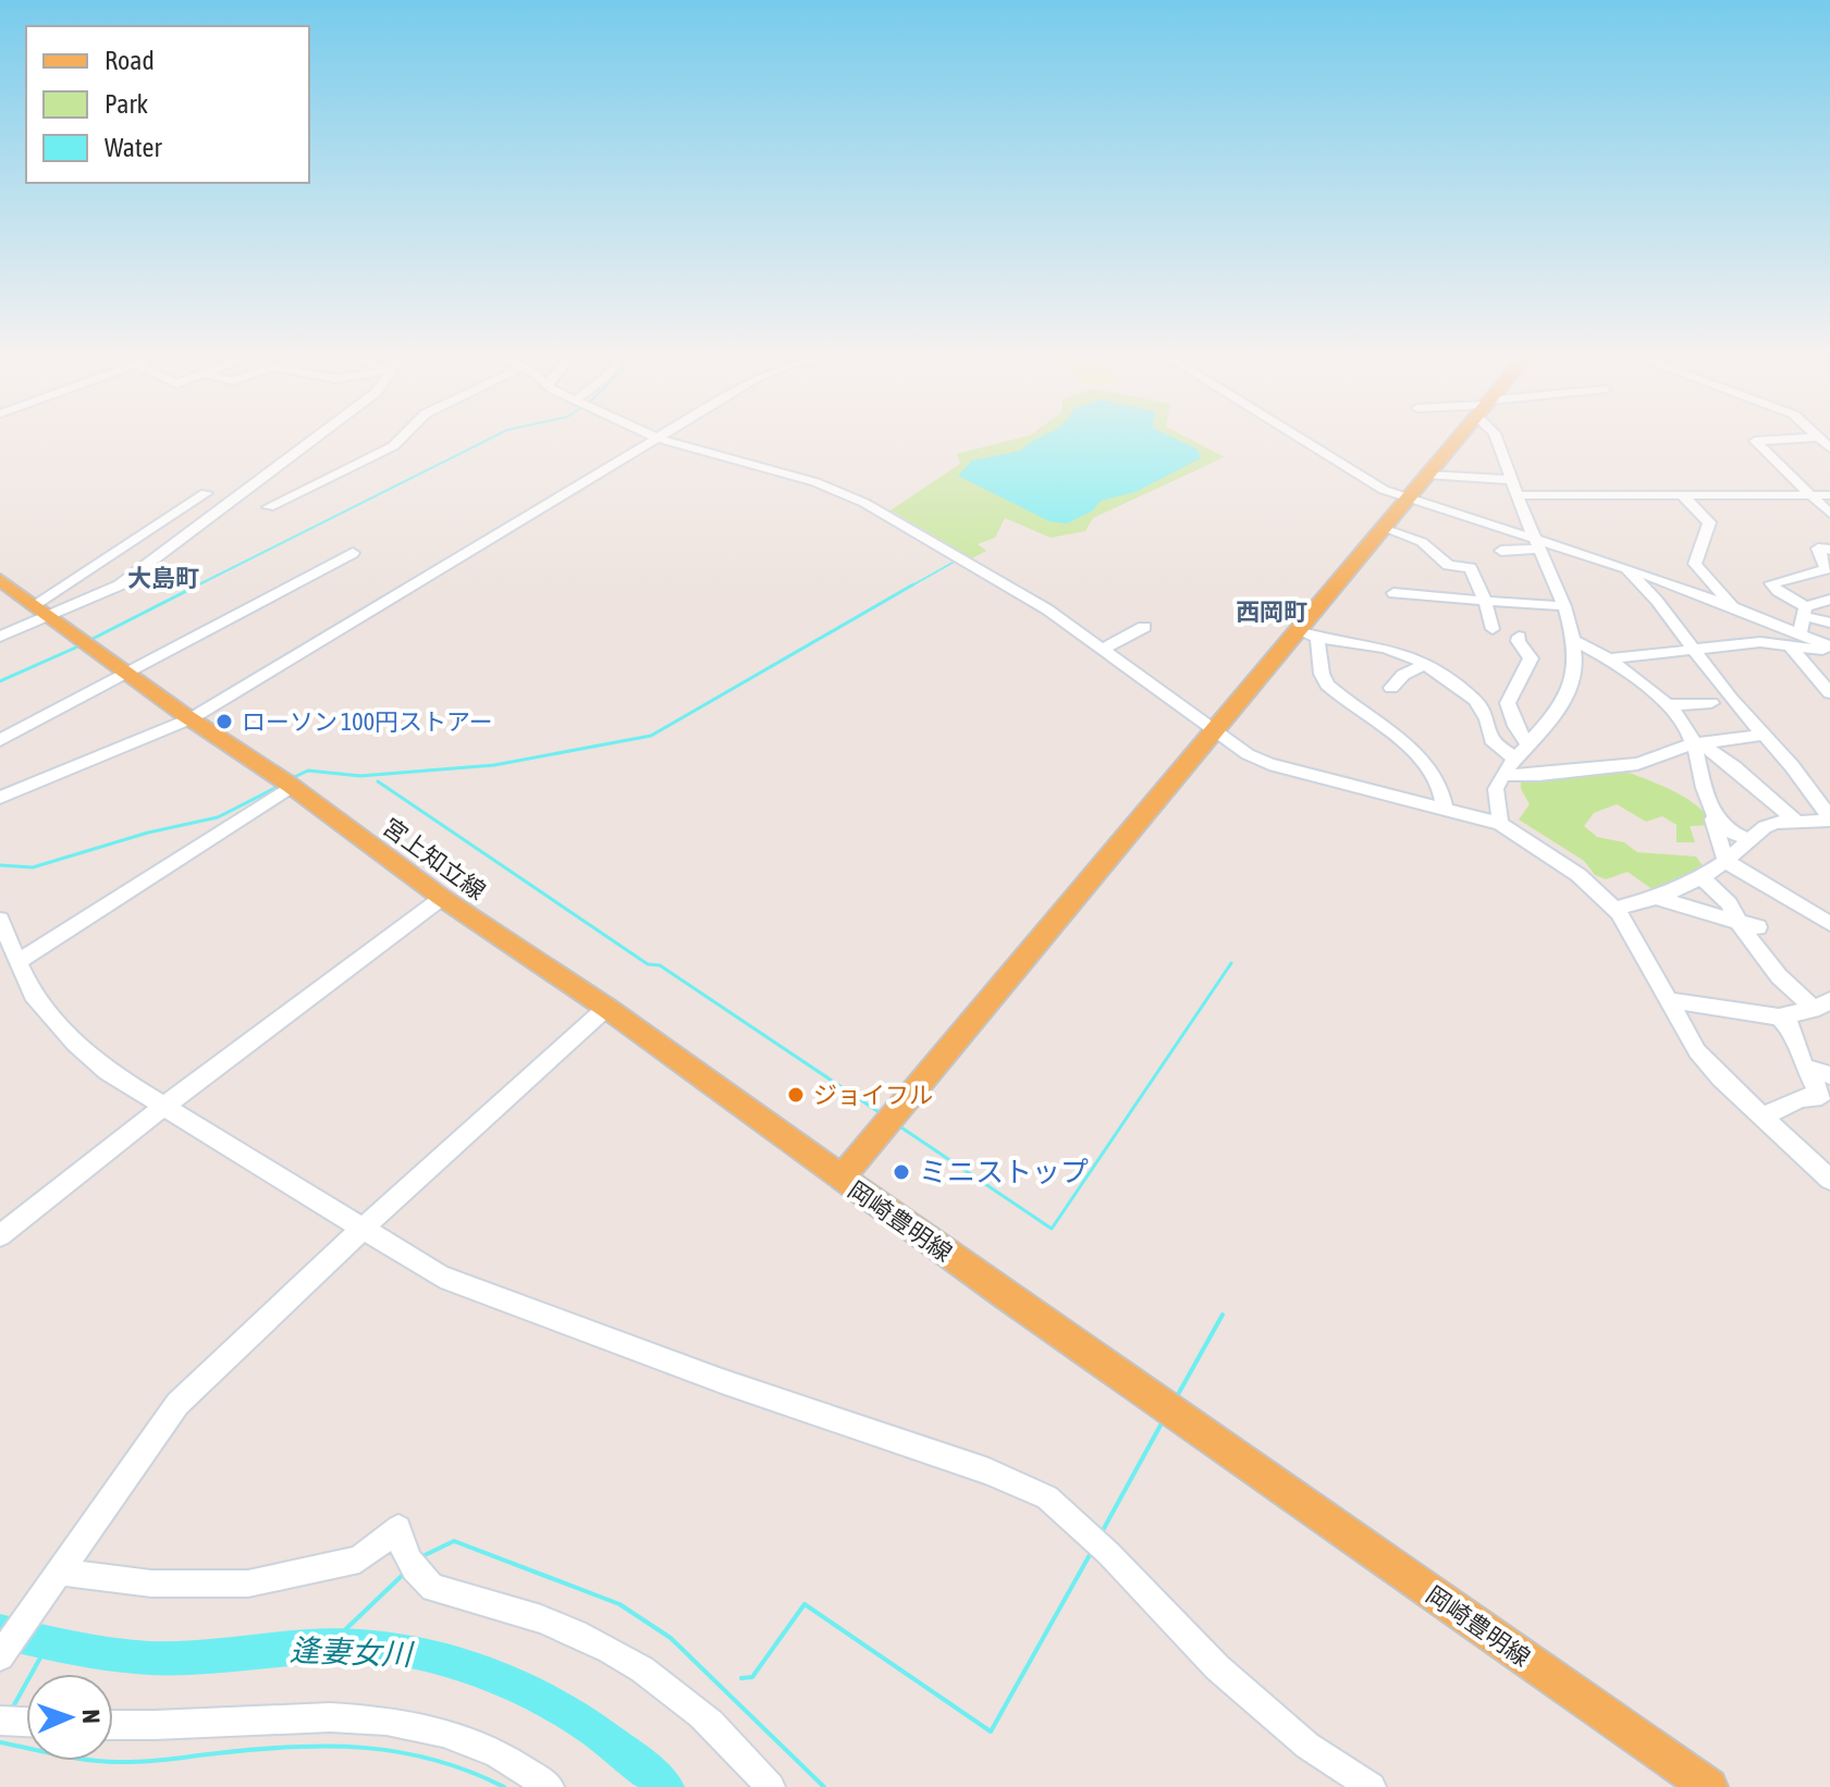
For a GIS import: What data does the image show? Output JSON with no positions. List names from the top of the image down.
{
  "streets": {
    "main road": ["宮上知立線", "岡崎豊明線"]
  },
  "crossings": [
    ["宮上知立線", "岡崎豊明線"]
  ],
  "districts": ["大島町", "西岡町"],
  "water": ["逢妻女川"],
  "places": ["ローソン 100円ストアー", "ジョイフル", "ミニストップ"],
  "legend": ["Road", "Park", "Water"],
  "north": "right"
}
